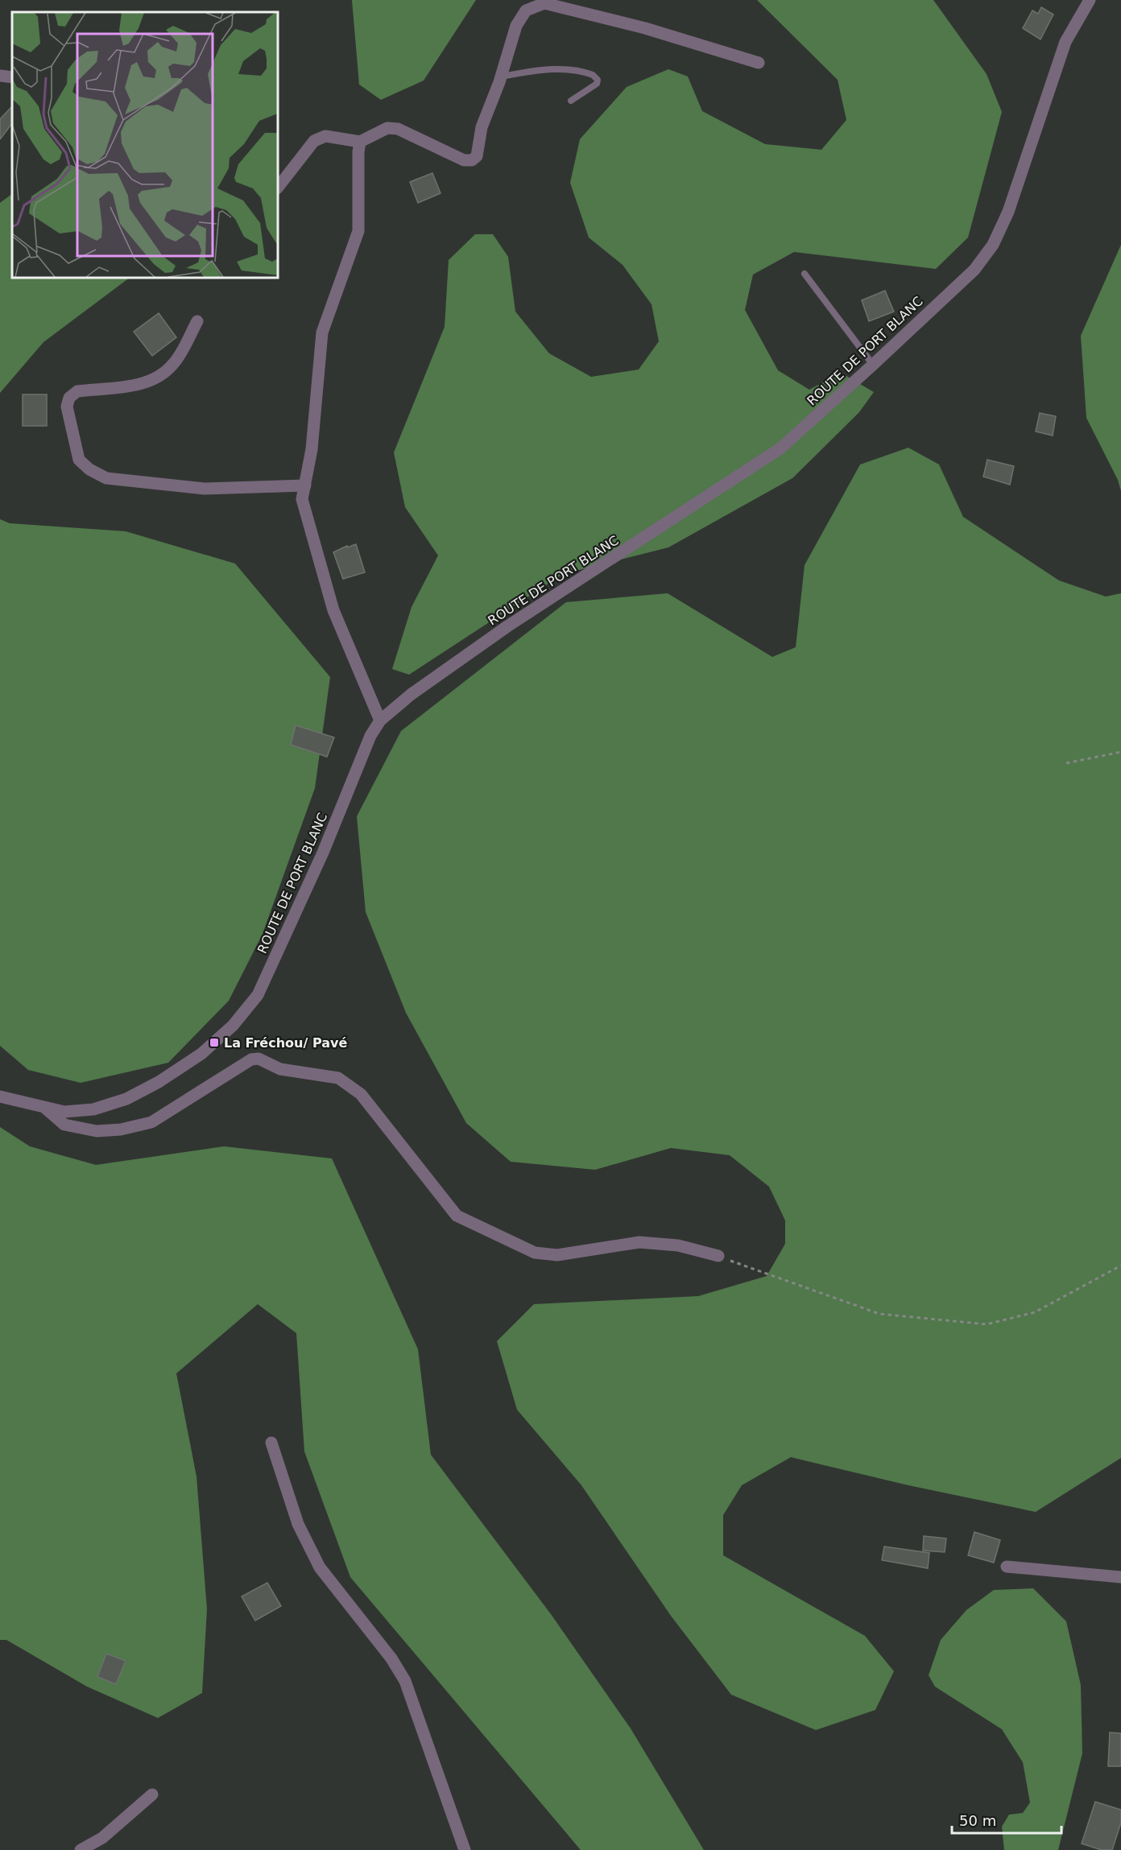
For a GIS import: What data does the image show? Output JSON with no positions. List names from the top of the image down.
{
  "streets": {
    "street": ["ROUTE DE PORT BLANC"]
  },
  "places": {
    "transit": ["La Fréchou/ Pavé"]
  },
  "scale_bar": "50 m"
}
